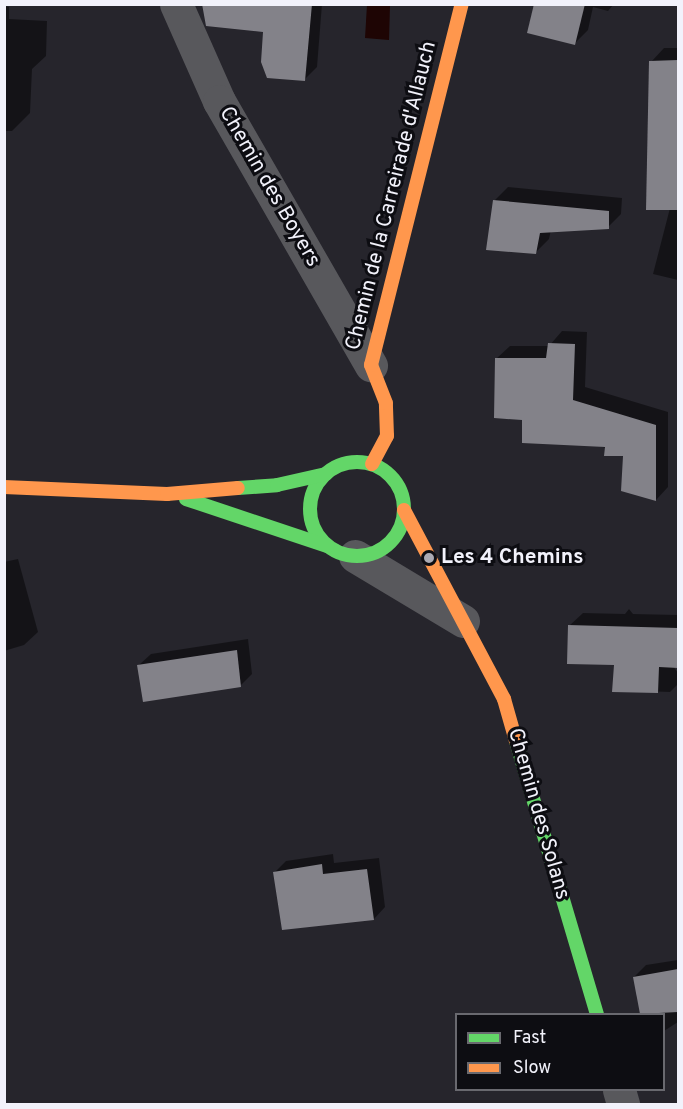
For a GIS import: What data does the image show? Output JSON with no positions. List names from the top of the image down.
{
  "streets": {
    "street": ["Chemin des Boyers", "Chemin de la Carreirade d'Allauch", "Chemin des Solans"]
  },
  "crossings": [
    ["Chemin des Boyers", "Chemin de la Carreirade d'Allauch"],
    ["Chemin de la Carreirade d'Allauch", "Chemin des Solans"]
  ],
  "places": ["Les 4 Chemins"],
  "legend": ["Fast", "Slow"]
}
